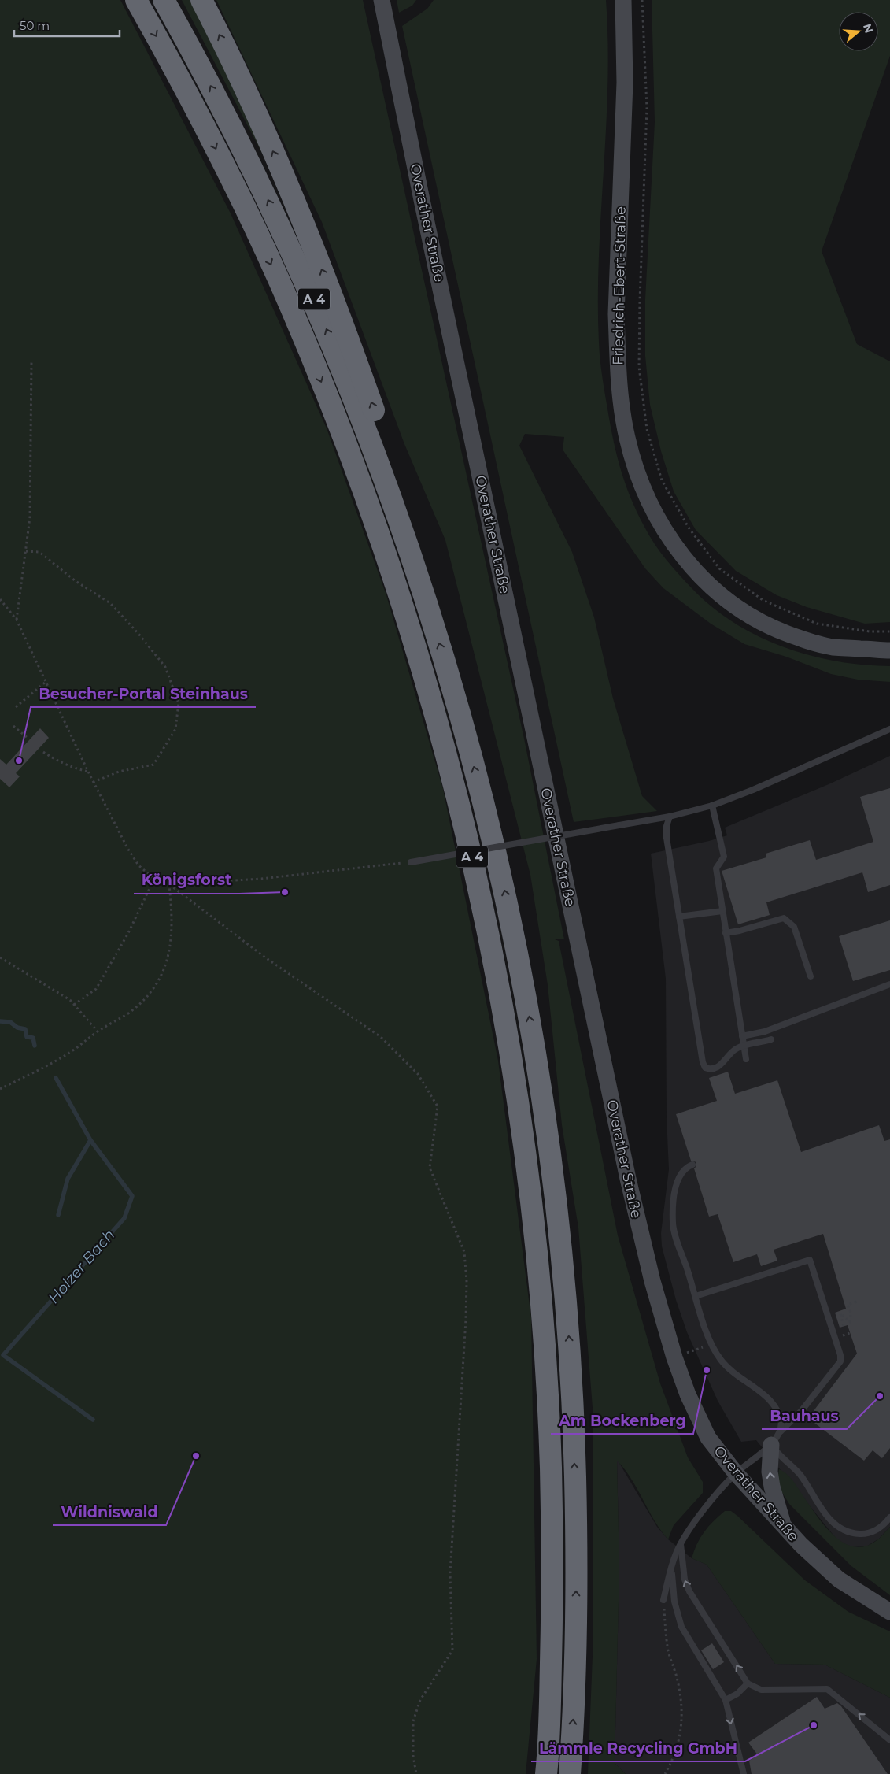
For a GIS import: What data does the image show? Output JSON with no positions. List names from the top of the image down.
{
  "streets": {
    "highway": ["A 4"],
    "main road": ["Overather Straße", "Friedrich-Ebert-Straße"]
  },
  "water": ["Holzer Bach"],
  "places": [
    "Besucher-Portal Steinhaus",
    "Königsforst",
    "Am Bockenberg",
    "Bauhaus",
    "Wildniswald",
    "Lämmle Recycling GmbH"
  ],
  "scale_bar": "50 m",
  "north": "right"
}
